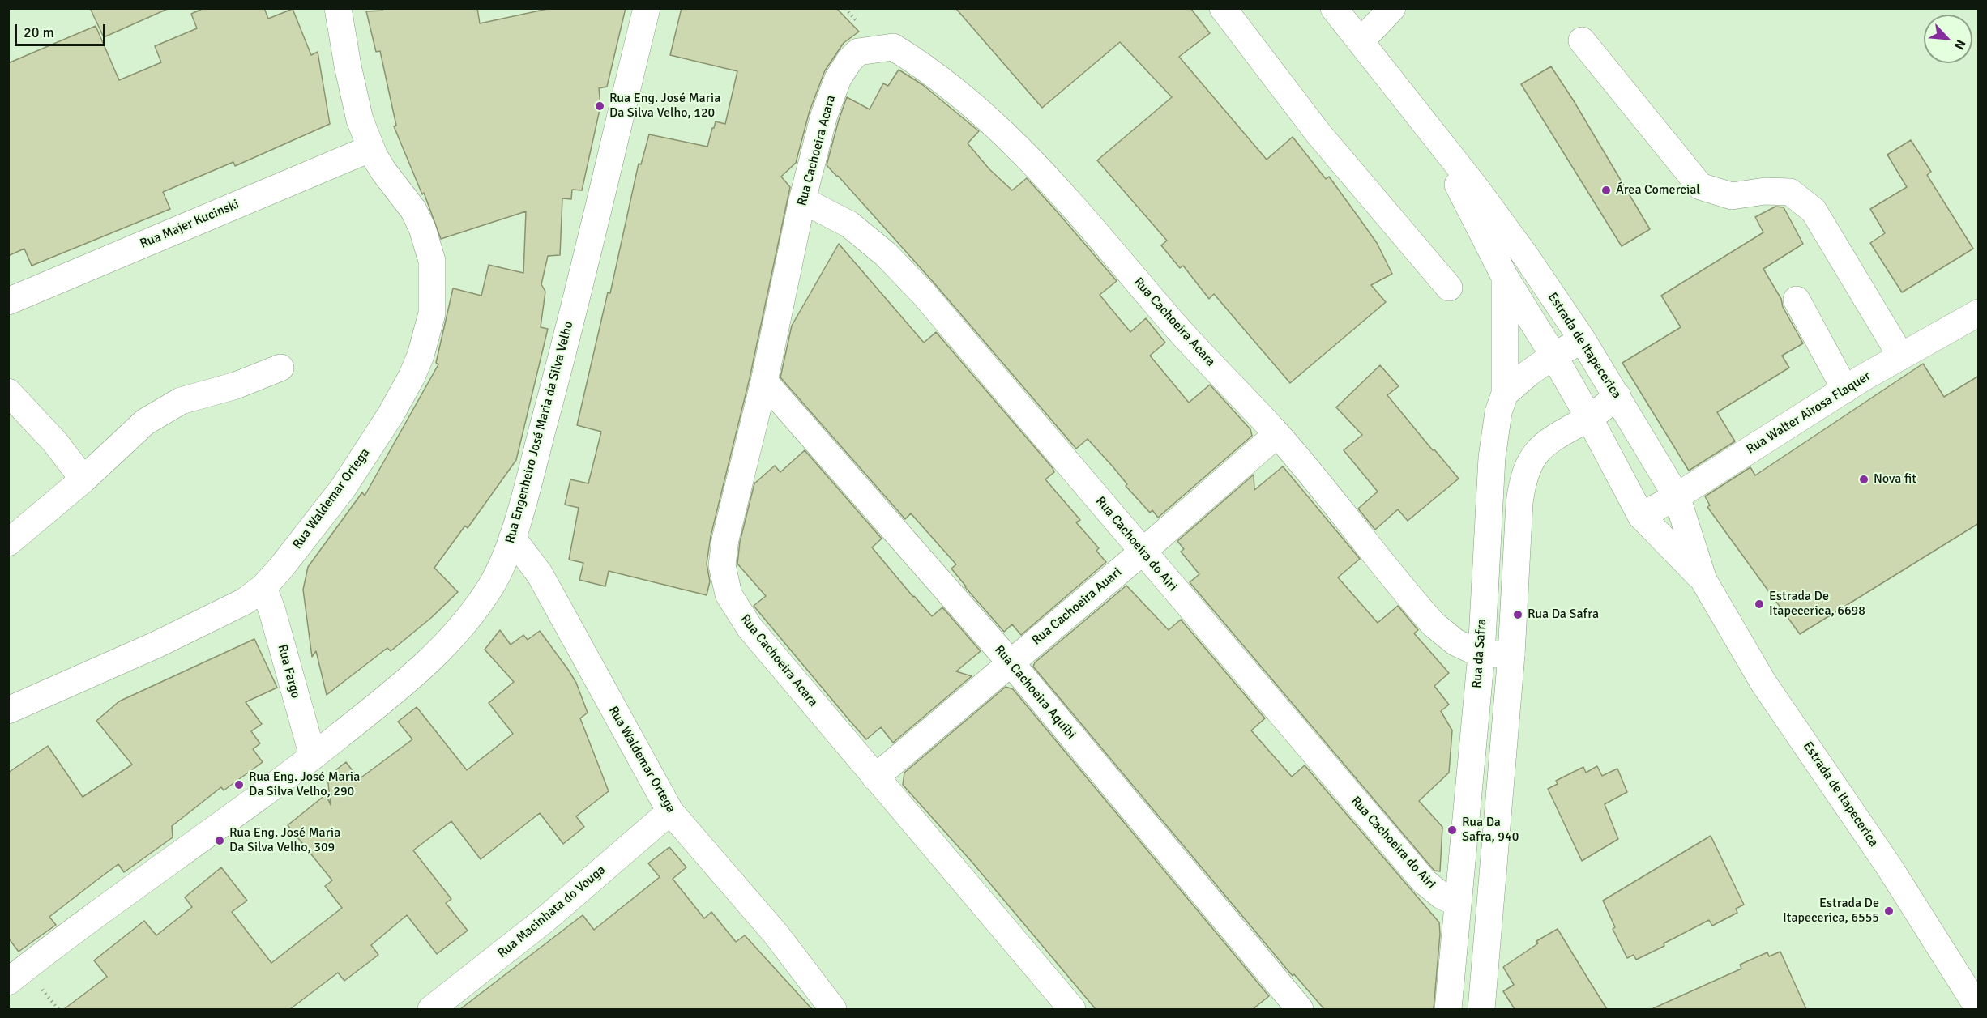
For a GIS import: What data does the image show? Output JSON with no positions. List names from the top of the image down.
{
  "streets": {
    "street": [
      "Rua Cachoeira Acara",
      "Rua Majer Kucinski",
      "Estrada de Itapecerica",
      "Rua Walter Airosa Flaquer",
      "Rua Engenheiro José Maria da Silva Velho",
      "Rua Waldemar Ortega",
      "Rua Cachoeira do Airi",
      "Rua Cachoeira Auari",
      "Rua da Safra",
      "Rua Fargo",
      "Rua Cachoeira Aquibi",
      "Rua Macinhata do Vouga"
    ]
  },
  "crossings": [
    ["Rua Cachoeira Acara", "Rua Cachoeira do Airi"],
    ["Rua Cachoeira Acara", "Rua Cachoeira Auari"],
    ["Rua Cachoeira Acara", "Rua da Safra"],
    ["Rua Cachoeira Acara", "Rua Cachoeira Aquibi"],
    ["Rua Majer Kucinski", "Rua Waldemar Ortega"],
    ["Estrada de Itapecerica", "Rua Walter Airosa Flaquer"],
    ["Rua Engenheiro José Maria da Silva Velho", "Rua Waldemar Ortega"],
    ["Rua Engenheiro José Maria da Silva Velho", "Rua Fargo"],
    ["Rua Waldemar Ortega", "Rua Fargo"],
    ["Rua Waldemar Ortega", "Rua Macinhata do Vouga"],
    ["Rua Cachoeira do Airi", "Rua Cachoeira Auari"],
    ["Rua Cachoeira do Airi", "Rua da Safra"],
    ["Rua Cachoeira Auari", "Rua Cachoeira Aquibi"]
  ],
  "places": [
    "Rua Eng. José Maria Da Silva Velho, 120",
    "Área Comercial",
    "Nova fit",
    "Estrada De Itapecerica, 6698",
    "Rua Da Safra",
    "Rua Eng. José Maria Da Silva Velho, 290",
    "Rua Da Safra, 940",
    "Rua Eng. José Maria Da Silva Velho, 309",
    "Estrada De Itapecerica, 6555"
  ],
  "scale_bar": "20 m",
  "north": "bottom right"
}
